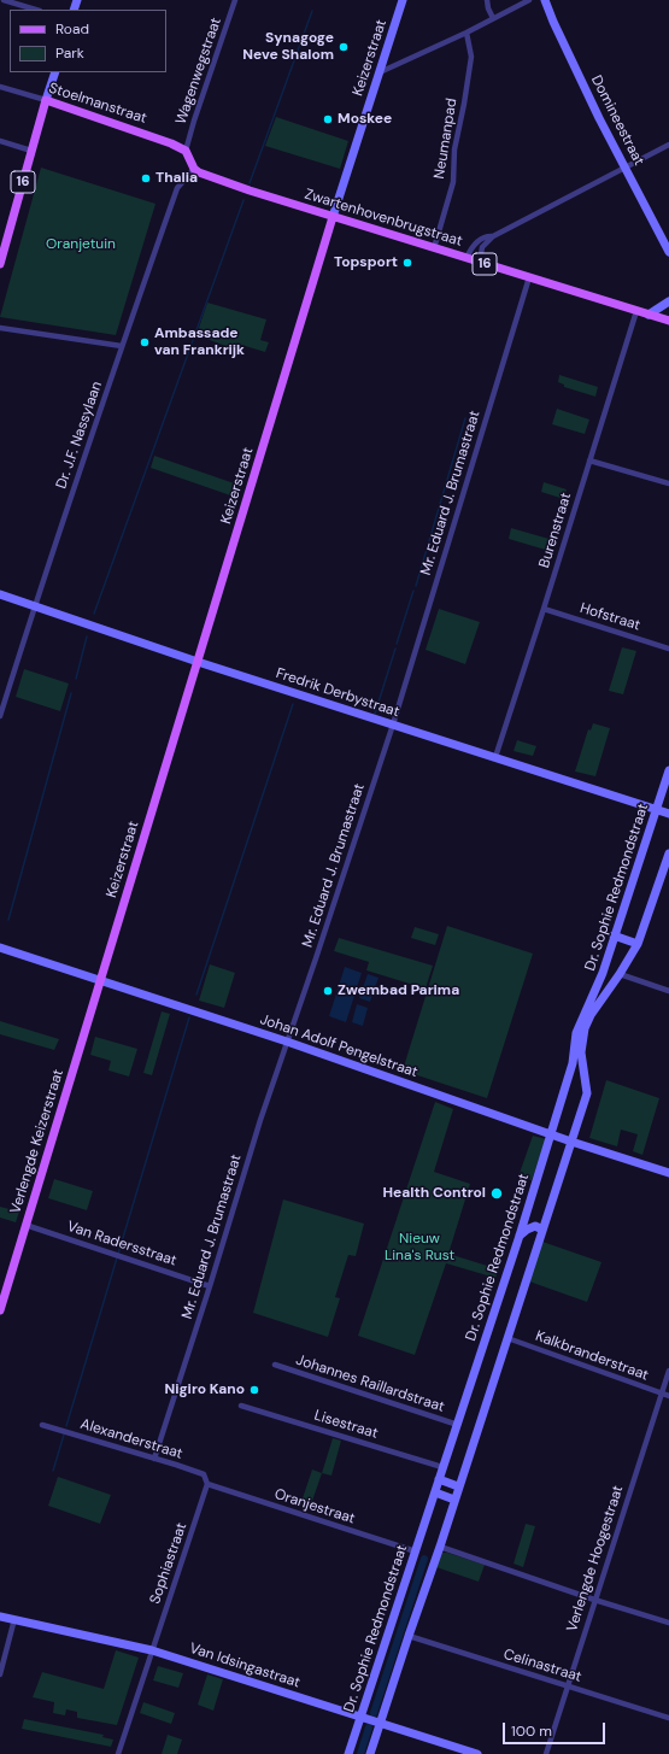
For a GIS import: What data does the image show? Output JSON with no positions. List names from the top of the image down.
{
  "streets": {
    "main road": [
      "Keizerstraat",
      "Stoelmanstraat",
      "16",
      "Zwartenhovenbrugstraat",
      "Verlengde Keizerstraat"
    ],
    "street": [
      "Wagenwegstraat",
      "Domineestraat",
      "Neumanpad",
      "Dr. J.F. Nassylaan",
      "Mr. Eduard J. Brumastraat",
      "Burenstraat",
      "Hofstraat",
      "Fredrik Derbystraat",
      "Dr. Sophie Redmondstraat",
      "Johan Adolf Pengelstraat",
      "Van Radersstraat",
      "Kalkbranderstraat",
      "Johannes Raillardstraat",
      "Lisestraat",
      "Alexanderstraat",
      "Oranjestraat",
      "Verlengde Hoogestraat",
      "Sophiastraat",
      "Van Idsingastraat",
      "Celinastraat"
    ]
  },
  "crossings": [
    ["Keizerstraat", "Zwartenhovenbrugstraat"],
    ["Keizerstraat", "Fredrik Derbystraat"],
    ["Keizerstraat", "Johan Adolf Pengelstraat"],
    ["Keizerstraat", "Verlengde Keizerstraat"],
    ["Wagenwegstraat", "Stoelmanstraat"],
    ["Stoelmanstraat", "16"],
    ["Neumanpad", "Zwartenhovenbrugstraat"],
    ["Zwartenhovenbrugstraat", "Dr. J.F. Nassylaan"],
    ["Zwartenhovenbrugstraat", "Mr. Eduard J. Brumastraat"],
    ["Zwartenhovenbrugstraat", "Burenstraat"],
    ["Dr. J.F. Nassylaan", "Fredrik Derbystraat"],
    ["Mr. Eduard J. Brumastraat", "Fredrik Derbystraat"],
    ["Mr. Eduard J. Brumastraat", "Johan Adolf Pengelstraat"],
    ["Mr. Eduard J. Brumastraat", "Van Radersstraat"],
    ["Mr. Eduard J. Brumastraat", "Alexanderstraat"],
    ["Burenstraat", "Hofstraat"],
    ["Burenstraat", "Fredrik Derbystraat"],
    ["Fredrik Derbystraat", "Dr. Sophie Redmondstraat"],
    ["Dr. Sophie Redmondstraat", "Johan Adolf Pengelstraat"],
    ["Dr. Sophie Redmondstraat", "Kalkbranderstraat"],
    ["Dr. Sophie Redmondstraat", "Johannes Raillardstraat"],
    ["Dr. Sophie Redmondstraat", "Lisestraat"],
    ["Dr. Sophie Redmondstraat", "Oranjestraat"],
    ["Dr. Sophie Redmondstraat", "Van Idsingastraat"],
    ["Dr. Sophie Redmondstraat", "Celinastraat"],
    ["Johan Adolf Pengelstraat", "Verlengde Keizerstraat"],
    ["Verlengde Keizerstraat", "Van Radersstraat"],
    ["Kalkbranderstraat", "Verlengde Hoogestraat"],
    ["Alexanderstraat", "Oranjestraat"],
    ["Alexanderstraat", "Sophiastraat"],
    ["Oranjestraat", "Sophiastraat"],
    ["Verlengde Hoogestraat", "Celinastraat"],
    ["Sophiastraat", "Van Idsingastraat"]
  ],
  "parks": ["Oranjetuin", "Nieuw Lina's Rust"],
  "places": [
    "Synagoge Neve Shalom",
    "Moskee",
    "Thalia",
    "Topsport",
    "Ambassade van Frankrijk",
    "Zwembad Parima",
    "Health Control",
    "Nigiro Kano"
  ],
  "legend": ["Road", "Park"],
  "scale_bar": "100 m"
}
